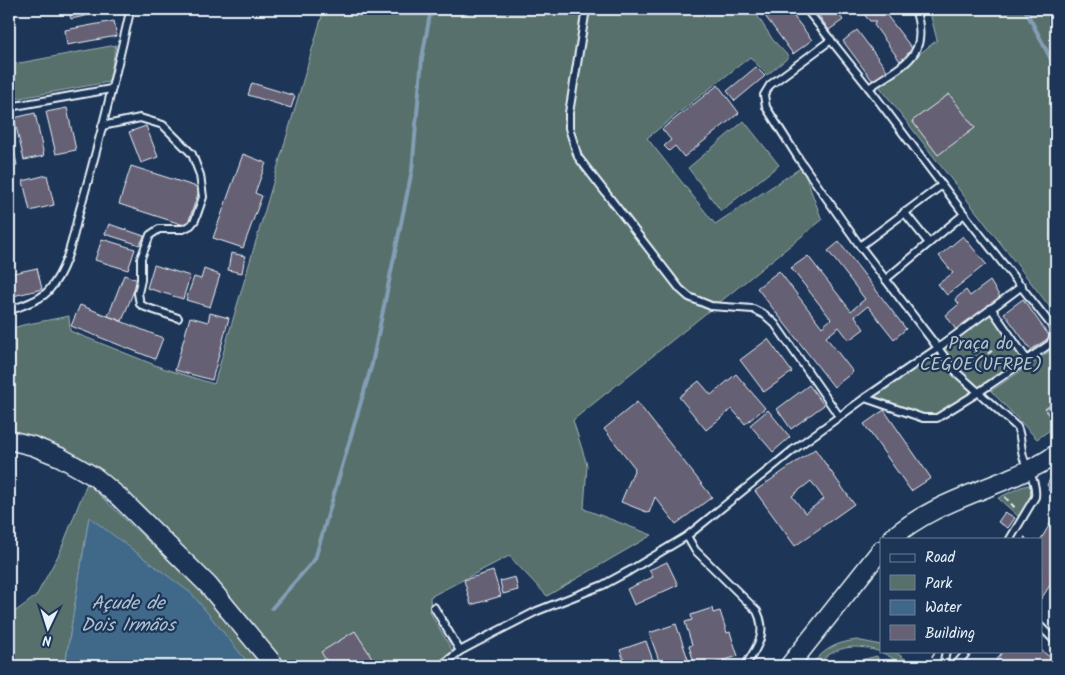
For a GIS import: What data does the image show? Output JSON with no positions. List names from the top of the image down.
{
  "water": ["Açude de Dois Irmãos"],
  "parks": ["Praça do CEGOE(UFRPE)"],
  "legend": [
    "Road",
    "Park",
    "Water",
    "Building"
  ],
  "north": "bottom"
}
